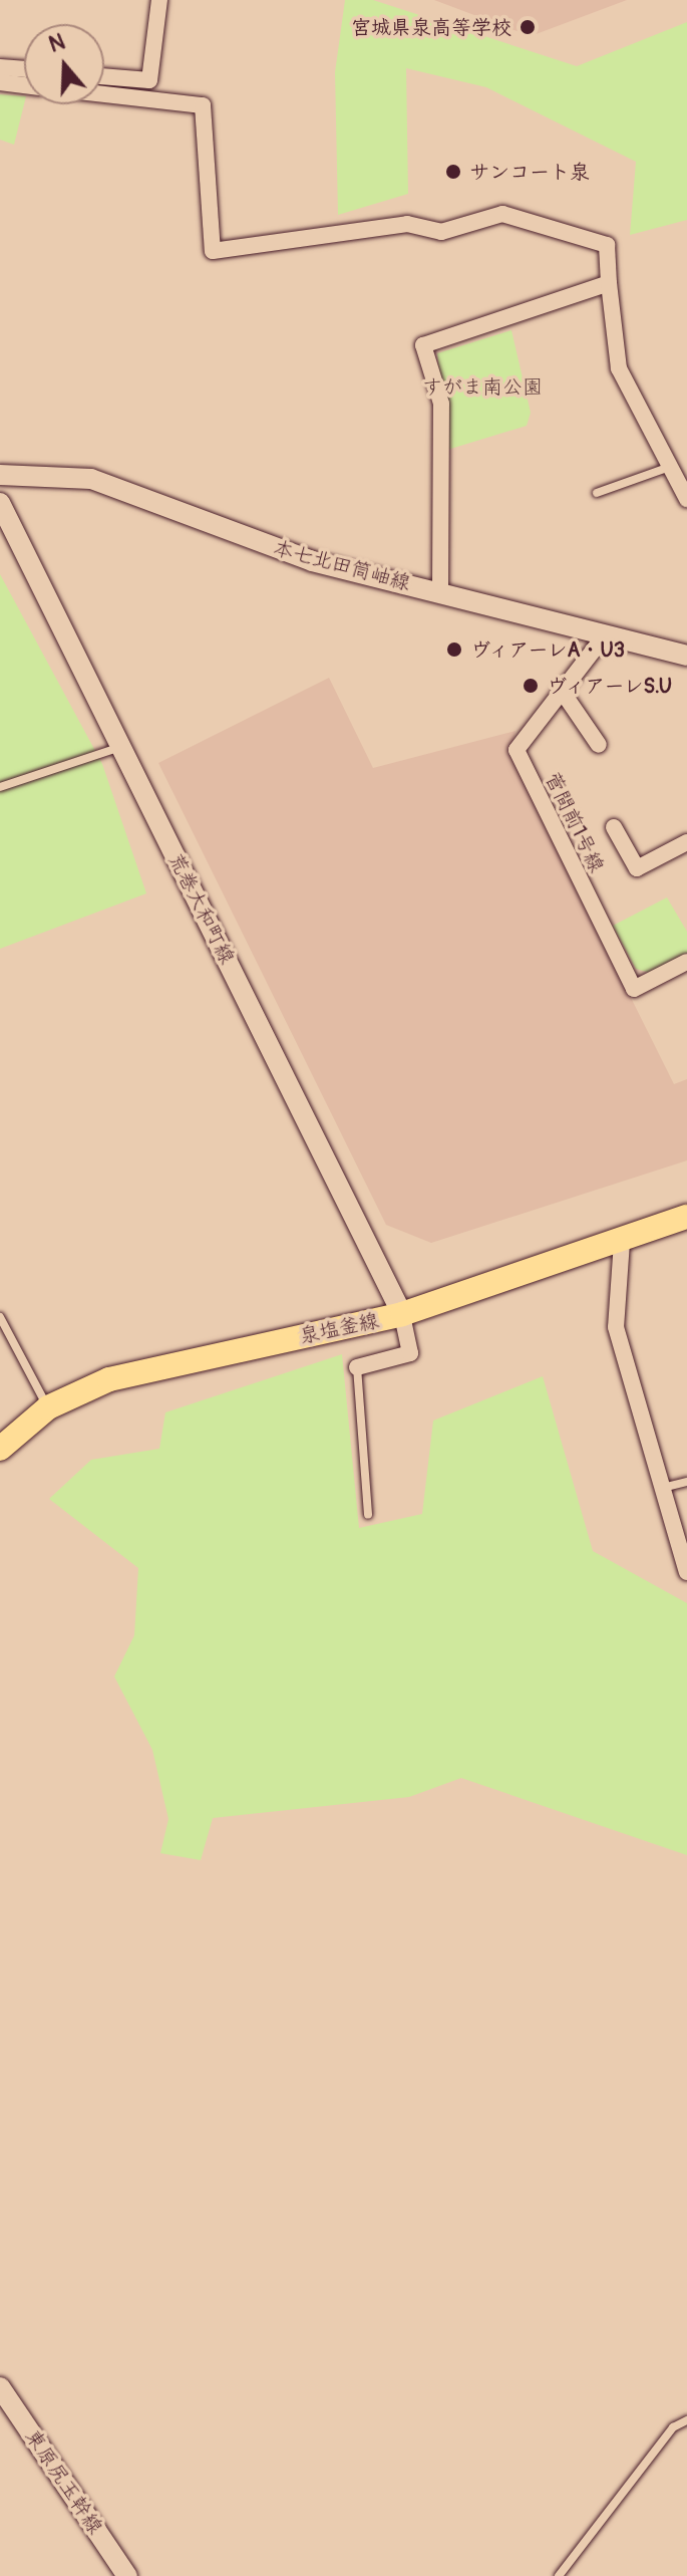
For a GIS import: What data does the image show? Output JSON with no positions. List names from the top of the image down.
{
  "streets": {
    "main road": ["泉塩釜線"],
    "street": [
      "本七北田筒岫線",
      "菅間前1号線",
      "荒巻大和町線",
      "東原尻玉幹線"
    ]
  },
  "crossings": [
    ["本七北田筒岫線", "菅間前1号線"],
    ["荒巻大和町線", "泉塩釜線"]
  ],
  "parks": ["すがま南公園"],
  "places": [
    "宮城県泉高等学校",
    "サンコート泉",
    "ヴィアーレA・U3",
    "ヴィアーレS.U"
  ],
  "north": "top"
}
